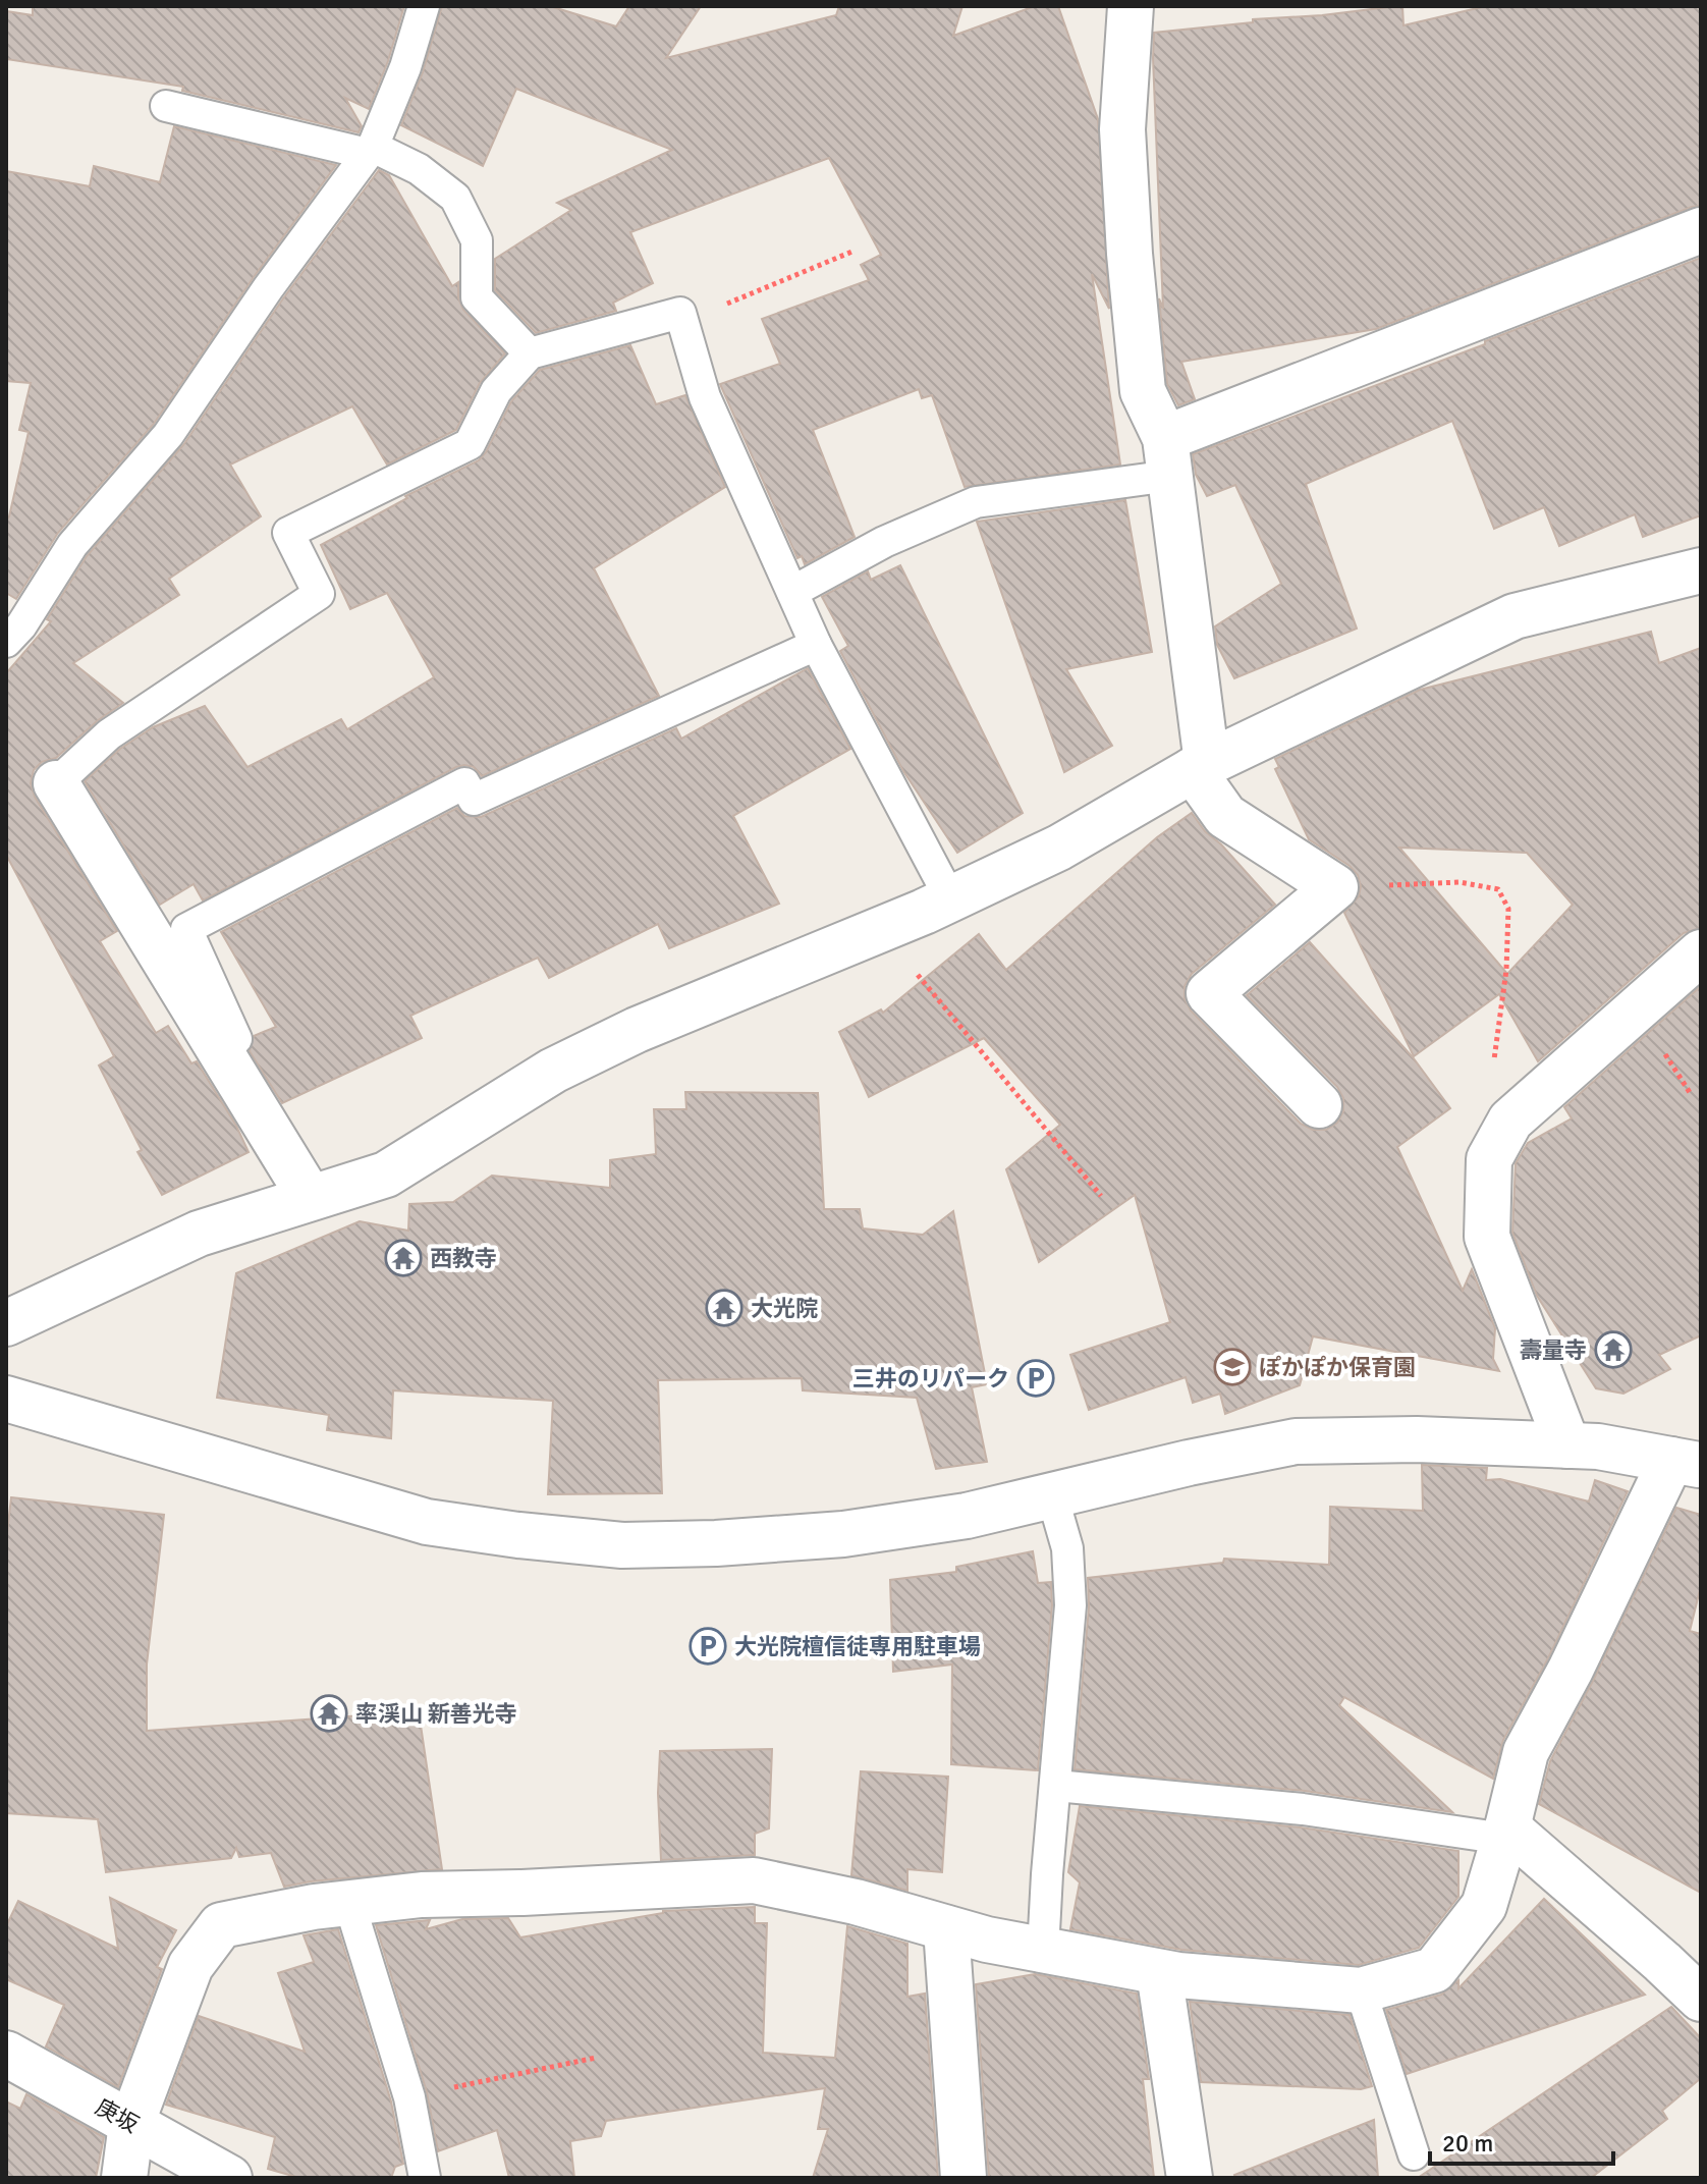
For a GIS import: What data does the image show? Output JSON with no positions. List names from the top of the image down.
{
  "streets": {
    "street": ["庚坂"]
  },
  "places": {
    "temple": [
      "西教寺",
      "大光院",
      "壽量寺",
      "率渓山 新善光寺"
    ],
    "school or university": ["ぽかぽか保育園"],
    "parking": ["三井のリパーク", "大光院檀信徒専用駐車場"]
  },
  "scale_bar": "20 m"
}
